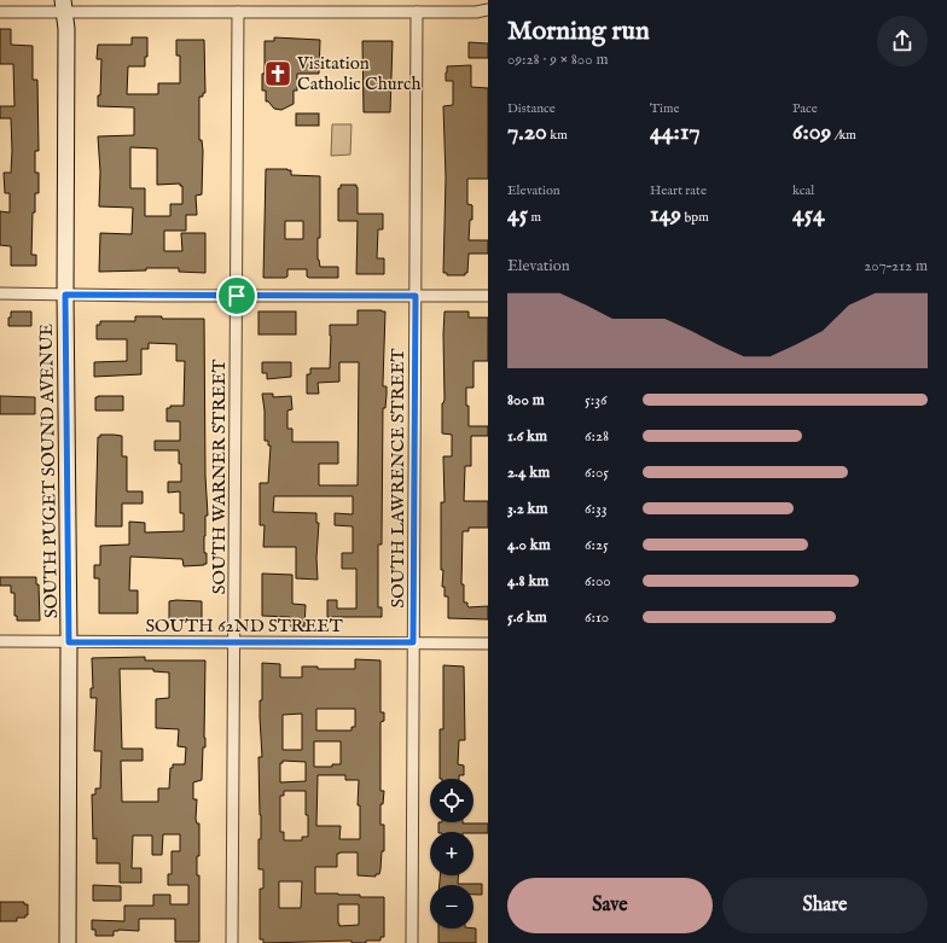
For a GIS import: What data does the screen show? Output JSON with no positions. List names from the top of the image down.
{
  "streets": {
    "street": [
      "SOUTH PUGET SOUND AVENUE",
      "SOUTH WARNER STREET",
      "SOUTH LAWRENCE STREET",
      "SOUTH 62ND STREET"
    ]
  },
  "crossings": [
    ["SOUTH PUGET SOUND AVENUE", "SOUTH 62ND STREET"],
    ["SOUTH WARNER STREET", "SOUTH 62ND STREET"],
    ["SOUTH LAWRENCE STREET", "SOUTH 62ND STREET"]
  ],
  "places": {
    "church": ["Visitation Catholic Church"]
  },
  "page": {
    "heading": ["Morning run", "09:28 · 9 × 800 m"],
    "stats": [
      ["Distance", "7.20 km"],
      ["Time", "44:17"],
      ["Pace", "6:09 /km"],
      ["Elevation", "45 m"],
      ["Heart rate", "149 bpm"],
      ["kcal", "454"]
    ],
    "chart": ["Elevation", "207–212 m"],
    "list": [
      {
        "name": "800 m",
        "note": "5:36"
      },
      {
        "name": "1.6 km",
        "note": "6:28"
      },
      {
        "name": "2.4 km",
        "note": "6:05"
      },
      {
        "name": "3.2 km",
        "note": "6:33"
      },
      {
        "name": "4.0 km",
        "note": "6:25"
      },
      {
        "name": "4.8 km",
        "note": "6:00"
      },
      {
        "name": "5.6 km",
        "note": "6:10"
      }
    ],
    "map_buttons": ["+", "−"],
    "buttons": ["Save", "Share"]
  }
}
